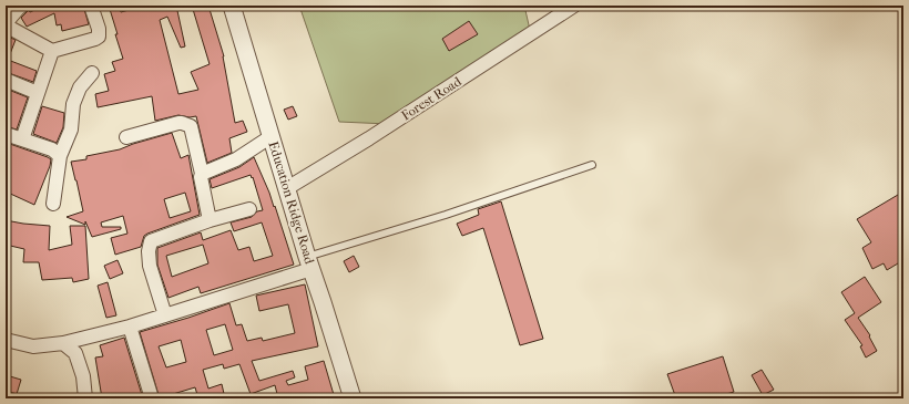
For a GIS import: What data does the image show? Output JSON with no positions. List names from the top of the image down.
{
  "streets": {
    "street": ["Forest Road", "Education Ridge Road"]
  },
  "crossings": [
    ["Forest Road", "Education Ridge Road"]
  ]
}
